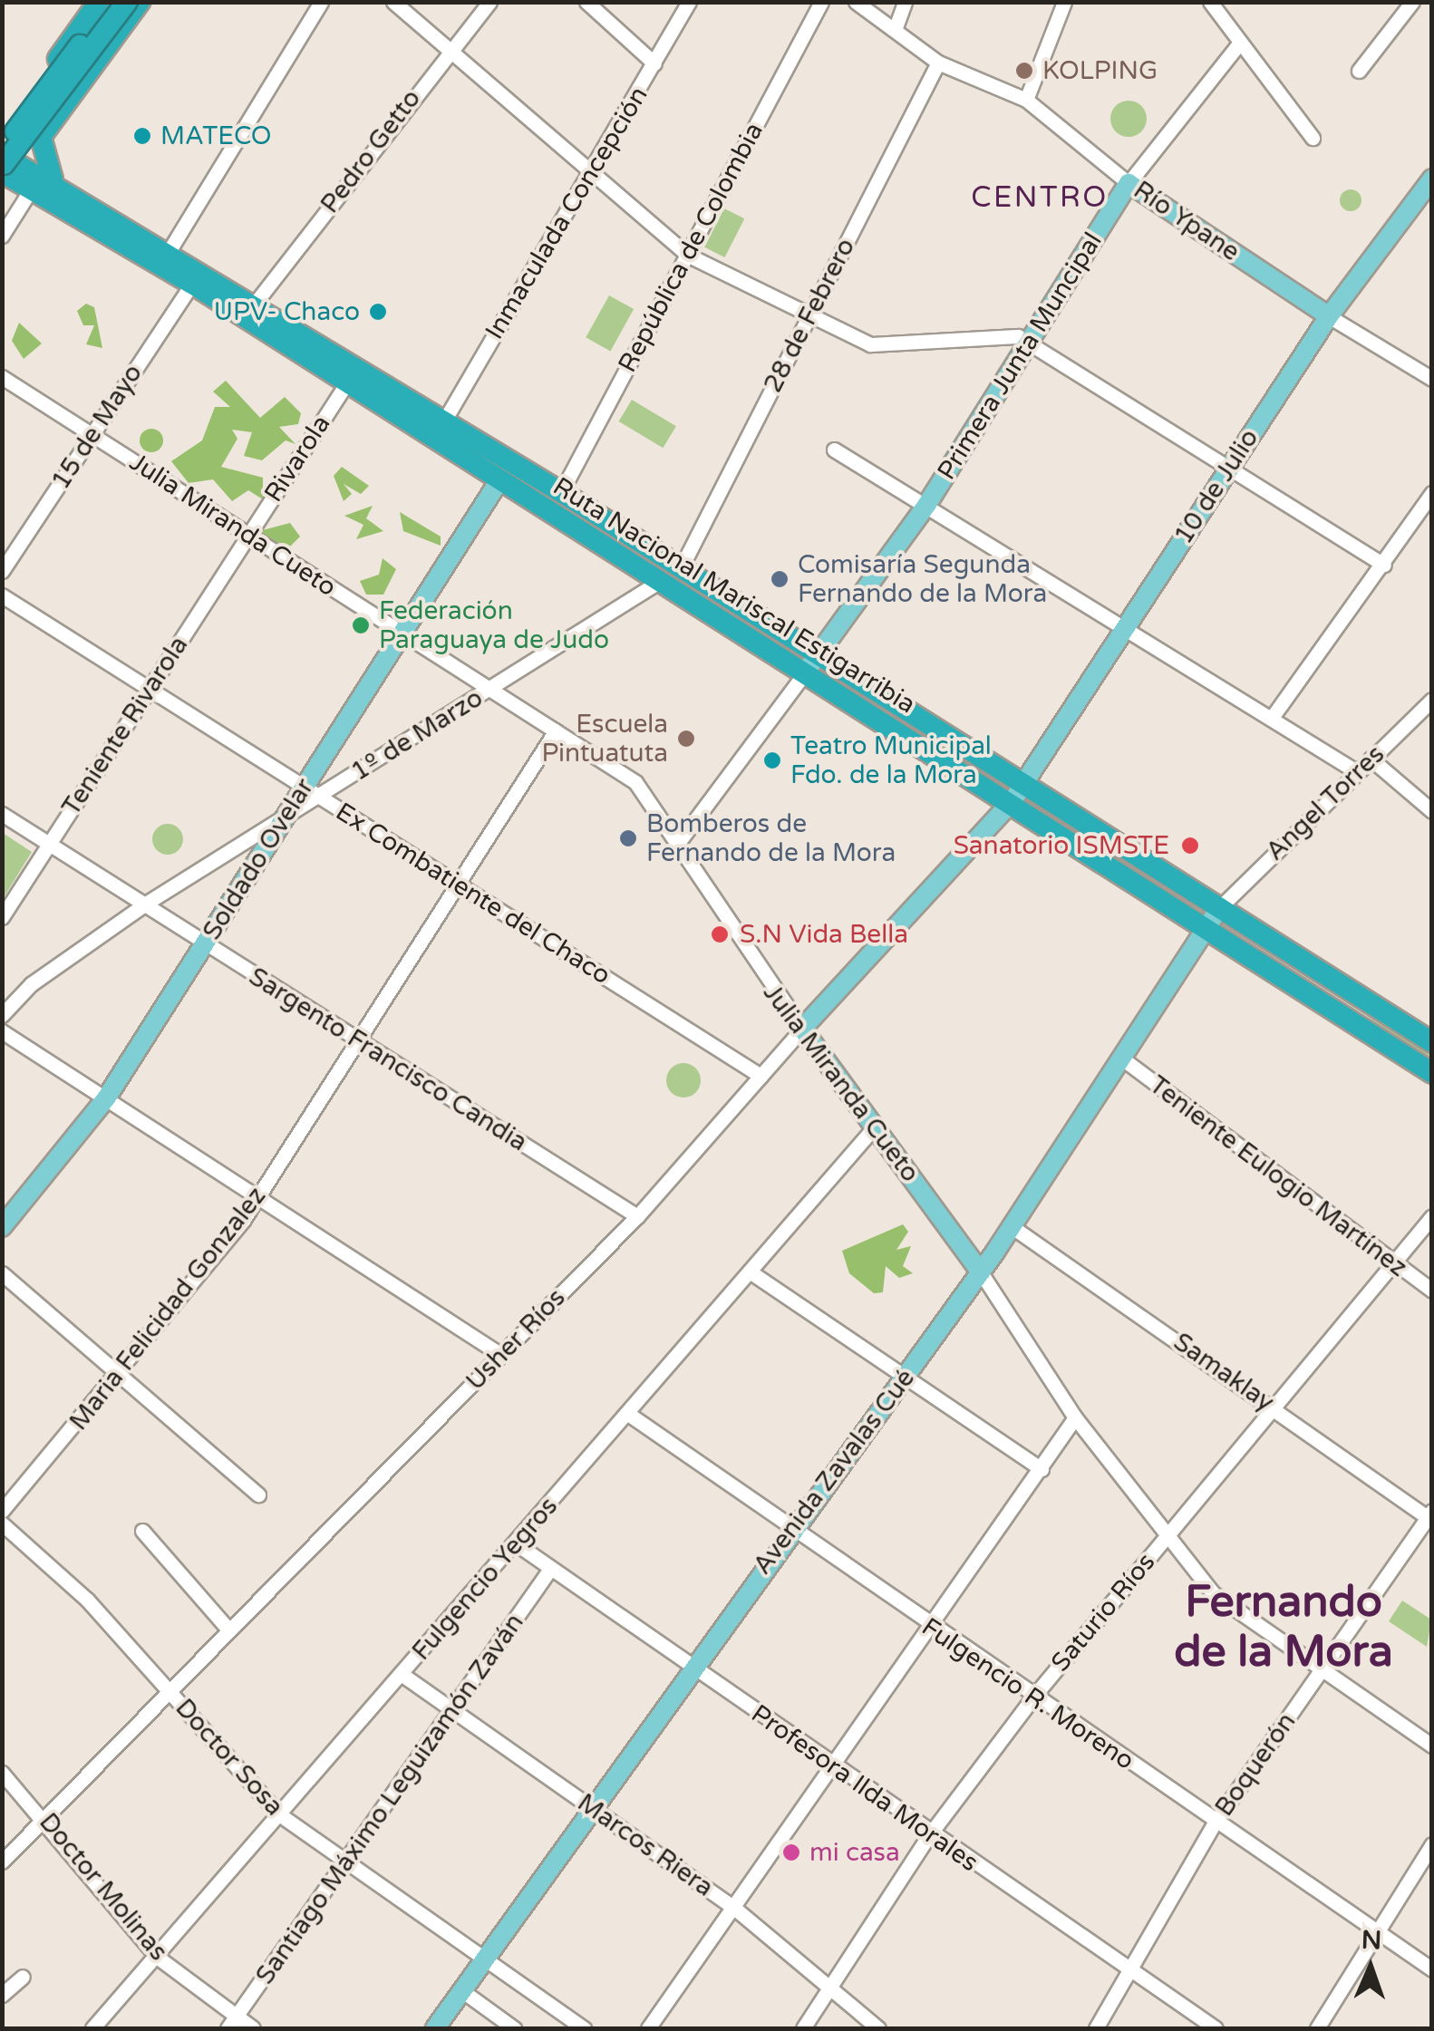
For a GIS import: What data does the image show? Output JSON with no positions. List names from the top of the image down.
{
  "streets": {
    "highway": ["Ruta Nacional Mariscal Estigarribia"],
    "main road": [
      "Río Ypane",
      "Primera Junta Muncipal",
      "10 de Julio",
      "Julia Miranda Cueto",
      "Soldado Ovelar",
      "Usher Ríos",
      "Avenida Zavalas Cué"
    ],
    "street": [
      "Pedro Getto",
      "Inmaculada Concepción",
      "República de Colombia",
      "28 de Febrero",
      "15 de Mayo",
      "Rivarola",
      "Teniente Rivarola",
      "1º de Marzo",
      "Angel Torres",
      "Ex Combatiente del Chaco",
      "Sargento Francisco Candia",
      "Teniente Eulogio Martínez",
      "Maria Felicidad Gonzalez",
      "Samaklay",
      "Fulgencio Yegros",
      "Saturio Ríos",
      "Fulgencio R. Moreno",
      "Doctor Sosa",
      "Boquerón",
      "Profesora Ilda Morales",
      "Santiago Máximo Leguizamón Zaván",
      "Marcos Riera",
      "Doctor Molinas"
    ]
  },
  "crossings": [
    ["Pedro Getto", "Ruta Nacional Mariscal Estigarribia"],
    ["Inmaculada Concepción", "Ruta Nacional Mariscal Estigarribia"],
    ["Río Ypane", "28 de Febrero"],
    ["Río Ypane", "Primera Junta Muncipal"],
    ["Río Ypane", "10 de Julio"],
    ["República de Colombia", "Ruta Nacional Mariscal Estigarribia"],
    ["28 de Febrero", "Ruta Nacional Mariscal Estigarribia"],
    ["Primera Junta Muncipal", "Ruta Nacional Mariscal Estigarribia"],
    ["15 de Mayo", "Julia Miranda Cueto"],
    ["15 de Mayo", "Ruta Nacional Mariscal Estigarribia"],
    ["Rivarola", "Julia Miranda Cueto"],
    ["Rivarola", "Ruta Nacional Mariscal Estigarribia"],
    ["Rivarola", "Teniente Rivarola"],
    ["10 de Julio", "Ruta Nacional Mariscal Estigarribia"],
    ["10 de Julio", "Usher Ríos"],
    ["Julia Miranda Cueto", "Teniente Rivarola"],
    ["Julia Miranda Cueto", "1º de Marzo"],
    ["Julia Miranda Cueto", "Soldado Ovelar"],
    ["Julia Miranda Cueto", "Maria Felicidad Gonzalez"],
    ["Julia Miranda Cueto", "Usher Ríos"],
    ["Julia Miranda Cueto", "Avenida Zavalas Cué"],
    ["Julia Miranda Cueto", "Fulgencio Yegros"],
    ["Julia Miranda Cueto", "Saturio Ríos"],
    ["Julia Miranda Cueto", "Boquerón"],
    ["Ruta Nacional Mariscal Estigarribia", "1º de Marzo"],
    ["Ruta Nacional Mariscal Estigarribia", "Angel Torres"],
    ["Ruta Nacional Mariscal Estigarribia", "Soldado Ovelar"],
    ["Ruta Nacional Mariscal Estigarribia", "Usher Ríos"],
    ["Ruta Nacional Mariscal Estigarribia", "Avenida Zavalas Cué"],
    ["Teniente Rivarola", "Ex Combatiente del Chaco"],
    ["Teniente Rivarola", "Sargento Francisco Candia"],
    ["1º de Marzo", "Soldado Ovelar"],
    ["1º de Marzo", "Ex Combatiente del Chaco"],
    ["Angel Torres", "Avenida Zavalas Cué"],
    ["Soldado Ovelar", "Ex Combatiente del Chaco"],
    ["Soldado Ovelar", "Sargento Francisco Candia"],
    ["Ex Combatiente del Chaco", "Maria Felicidad Gonzalez"],
    ["Ex Combatiente del Chaco", "Usher Ríos"],
    ["Sargento Francisco Candia", "Maria Felicidad Gonzalez"],
    ["Sargento Francisco Candia", "Usher Ríos"],
    ["Teniente Eulogio Martínez", "Avenida Zavalas Cué"],
    ["Teniente Eulogio Martínez", "Saturio Ríos"],
    ["Usher Ríos", "Doctor Sosa"],
    ["Usher Ríos", "Doctor Molinas"],
    ["Samaklay", "Avenida Zavalas Cué"],
    ["Samaklay", "Saturio Ríos"],
    ["Samaklay", "Boquerón"],
    ["Avenida Zavalas Cué", "Fulgencio R. Moreno"],
    ["Avenida Zavalas Cué", "Doctor Sosa"],
    ["Avenida Zavalas Cué", "Profesora Ilda Morales"],
    ["Avenida Zavalas Cué", "Marcos Riera"],
    ["Fulgencio Yegros", "Fulgencio R. Moreno"],
    ["Fulgencio Yegros", "Doctor Sosa"],
    ["Fulgencio Yegros", "Profesora Ilda Morales"],
    ["Fulgencio Yegros", "Marcos Riera"],
    ["Fulgencio Yegros", "Doctor Molinas"],
    ["Saturio Ríos", "Fulgencio R. Moreno"],
    ["Saturio Ríos", "Profesora Ilda Morales"],
    ["Saturio Ríos", "Marcos Riera"],
    ["Fulgencio R. Moreno", "Boquerón"],
    ["Doctor Sosa", "Santiago Máximo Leguizamón Zaván"],
    ["Boquerón", "Profesora Ilda Morales"],
    ["Profesora Ilda Morales", "Santiago Máximo Leguizamón Zaván"],
    ["Santiago Máximo Leguizamón Zaván", "Marcos Riera"],
    ["Santiago Máximo Leguizamón Zaván", "Doctor Molinas"]
  ],
  "districts": ["CENTRO", "Fernando de la Mora"],
  "places": [
    "KOLPING",
    "MATECO",
    "UPV- Chaco",
    "Comisaría Segunda Fernando de la Mora",
    "Federación Paraguaya de Judo",
    "Escuela Pintuatuta",
    "Teatro Municipal Fdo. de la Mora",
    "Bomberos de Fernando de la Mora",
    "Sanatorio ISMSTE",
    "S.N Vida Bella",
    "mi casa"
  ],
  "north": "top"
}
